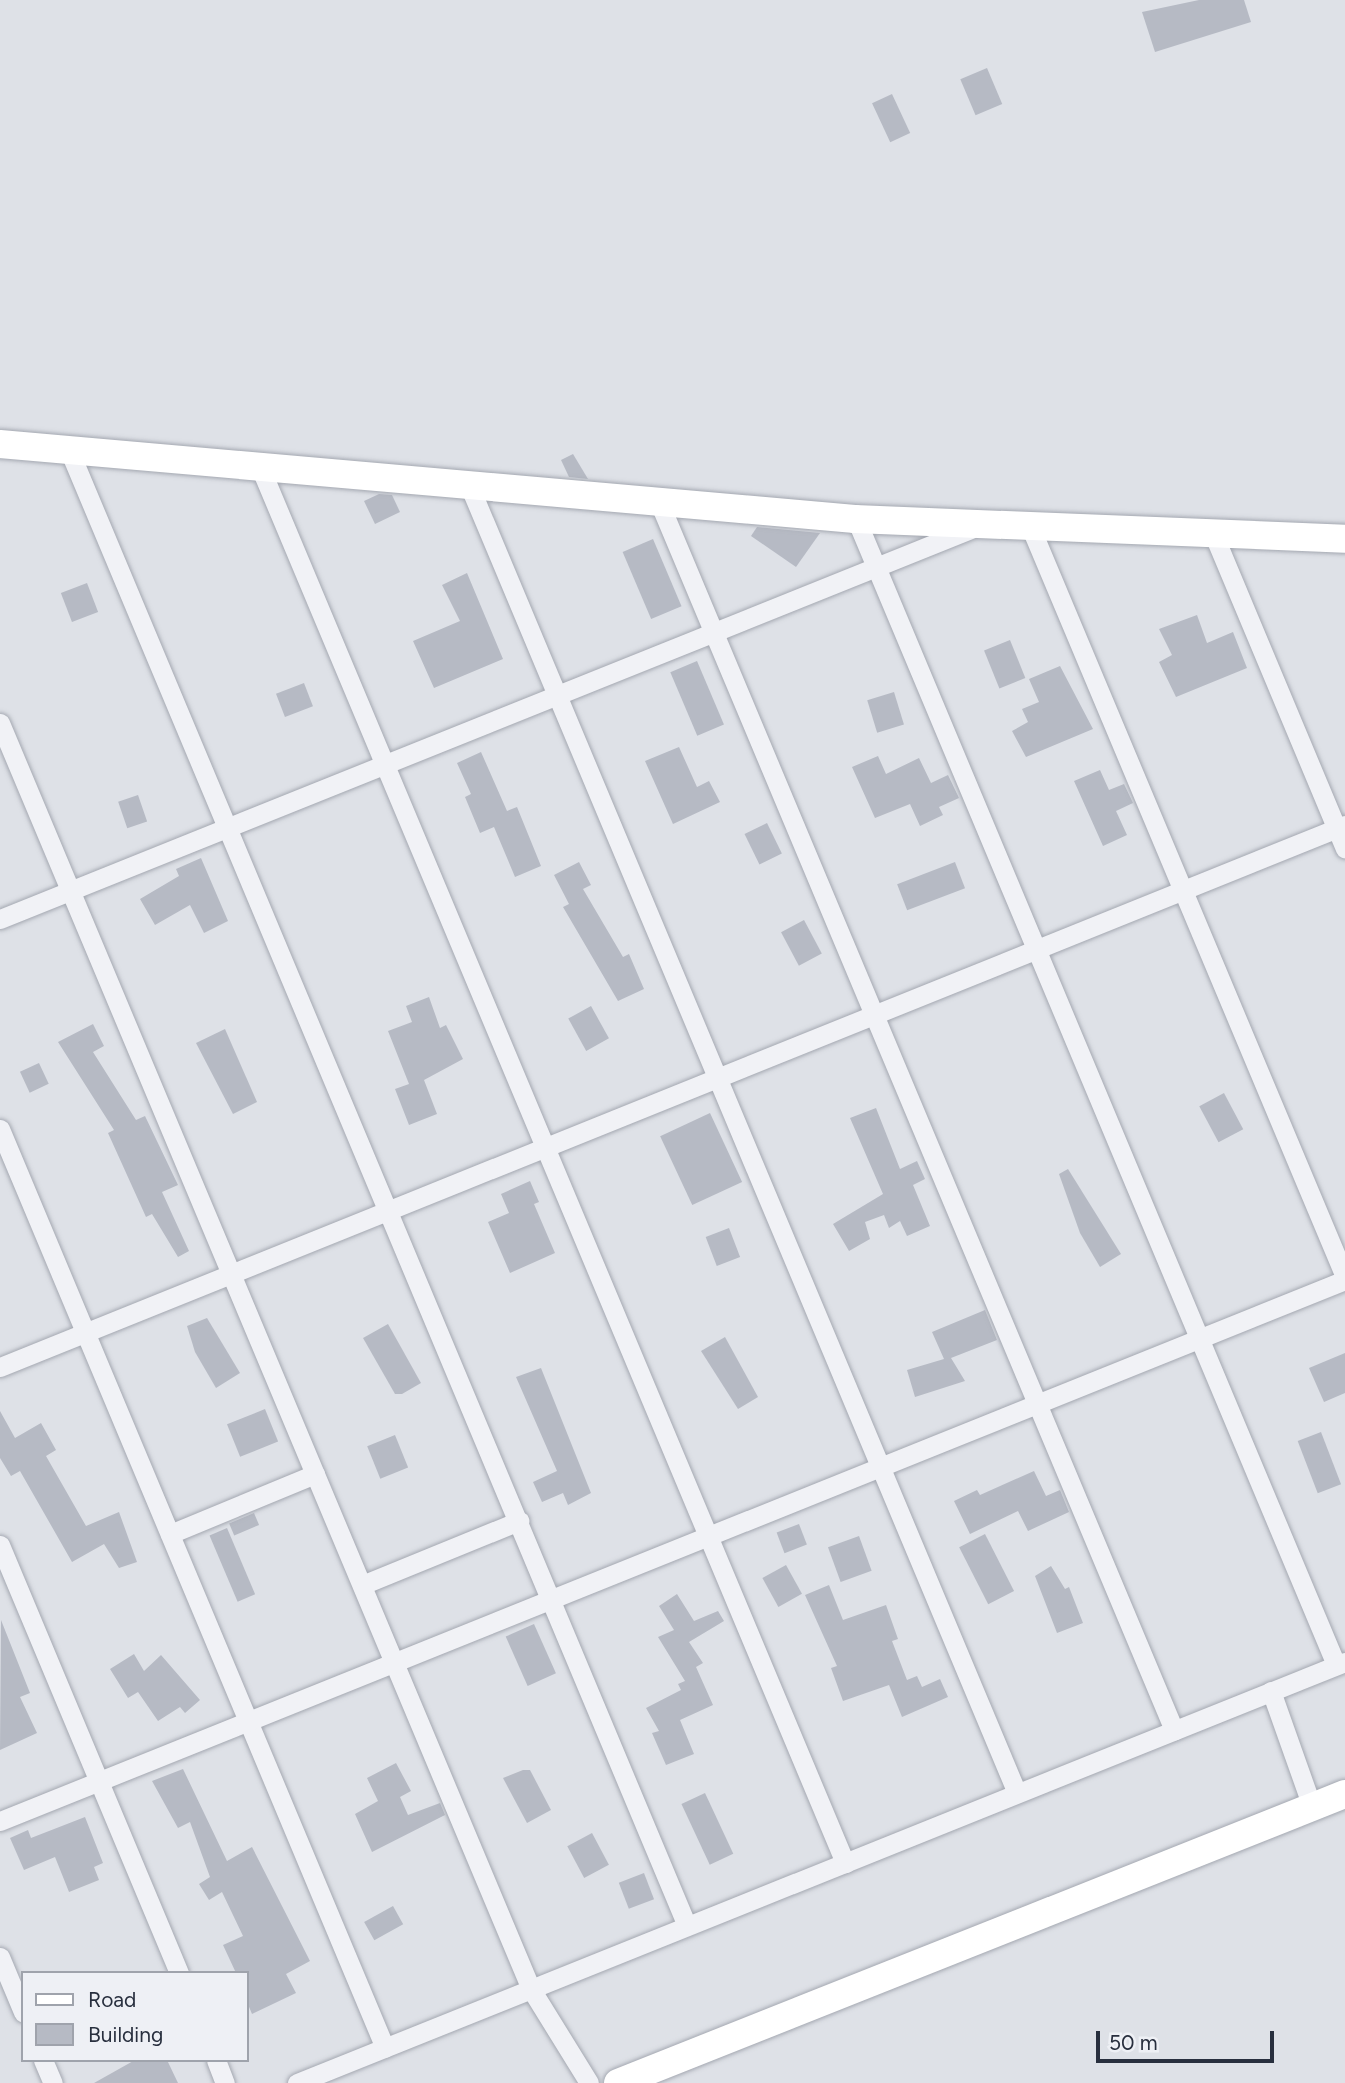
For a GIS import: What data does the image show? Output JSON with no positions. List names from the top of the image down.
{
  "legend": ["Road", "Building"],
  "scale_bar": "50 m"
}
